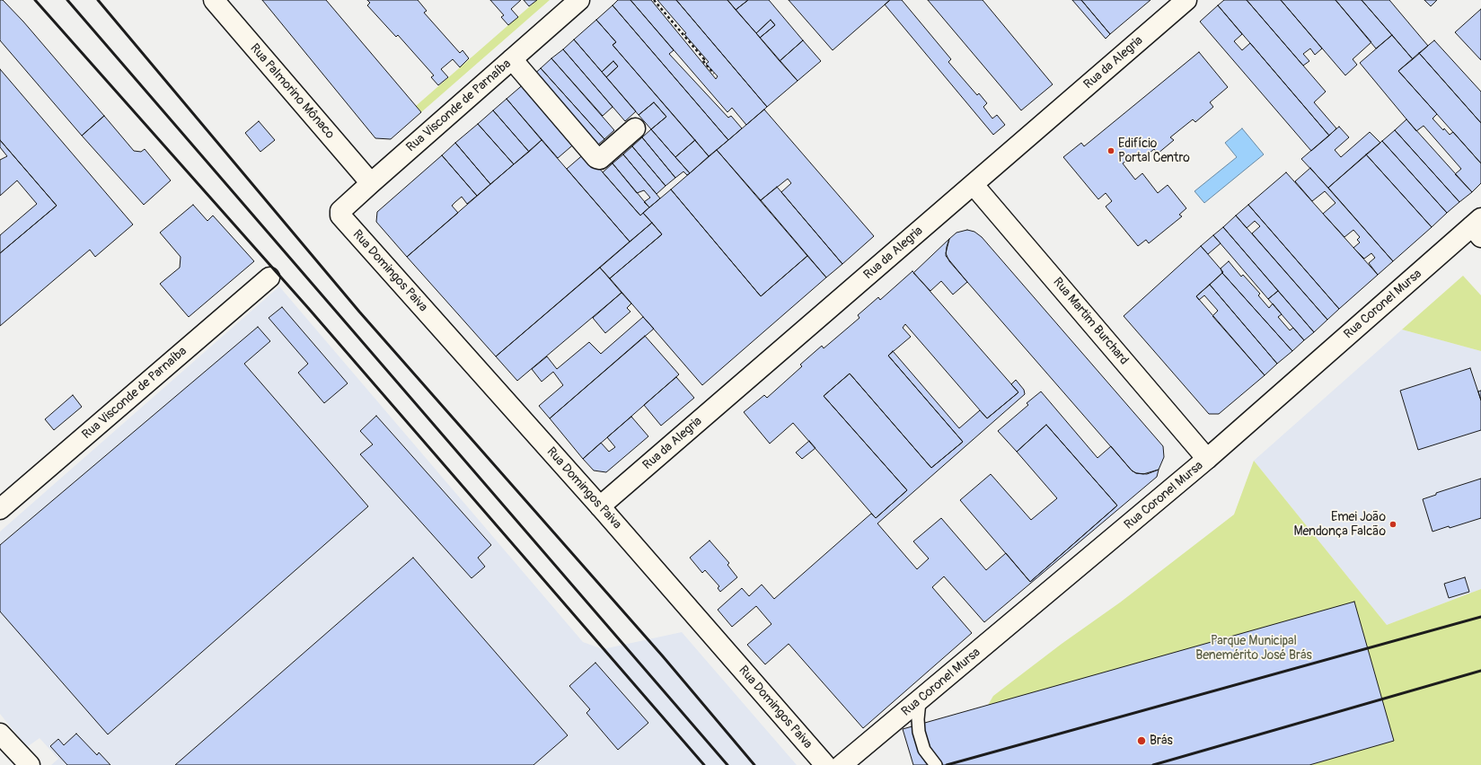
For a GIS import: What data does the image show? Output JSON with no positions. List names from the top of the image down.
{
  "streets": {
    "street": [
      "Rua da Alegria",
      "Rua Palmorino Mônaco",
      "Rua Visconde de Parnaíba",
      "Rua Domingos Paiva",
      "Rua Coronel Mursa",
      "Rua Martim Burchard"
    ]
  },
  "crossings": [
    ["Rua da Alegria", "Rua Domingos Paiva"],
    ["Rua da Alegria", "Rua Martim Burchard"],
    ["Rua Palmorino Mônaco", "Rua Visconde de Parnaíba"],
    ["Rua Visconde de Parnaíba", "Rua Domingos Paiva"],
    ["Rua Coronel Mursa", "Rua Martim Burchard"]
  ],
  "parks": ["Parque Municipal Benemérito José Brás"],
  "places": ["Edifício Portal Centro", "Emei João Mendonça Falcão", "Brás"]
}
